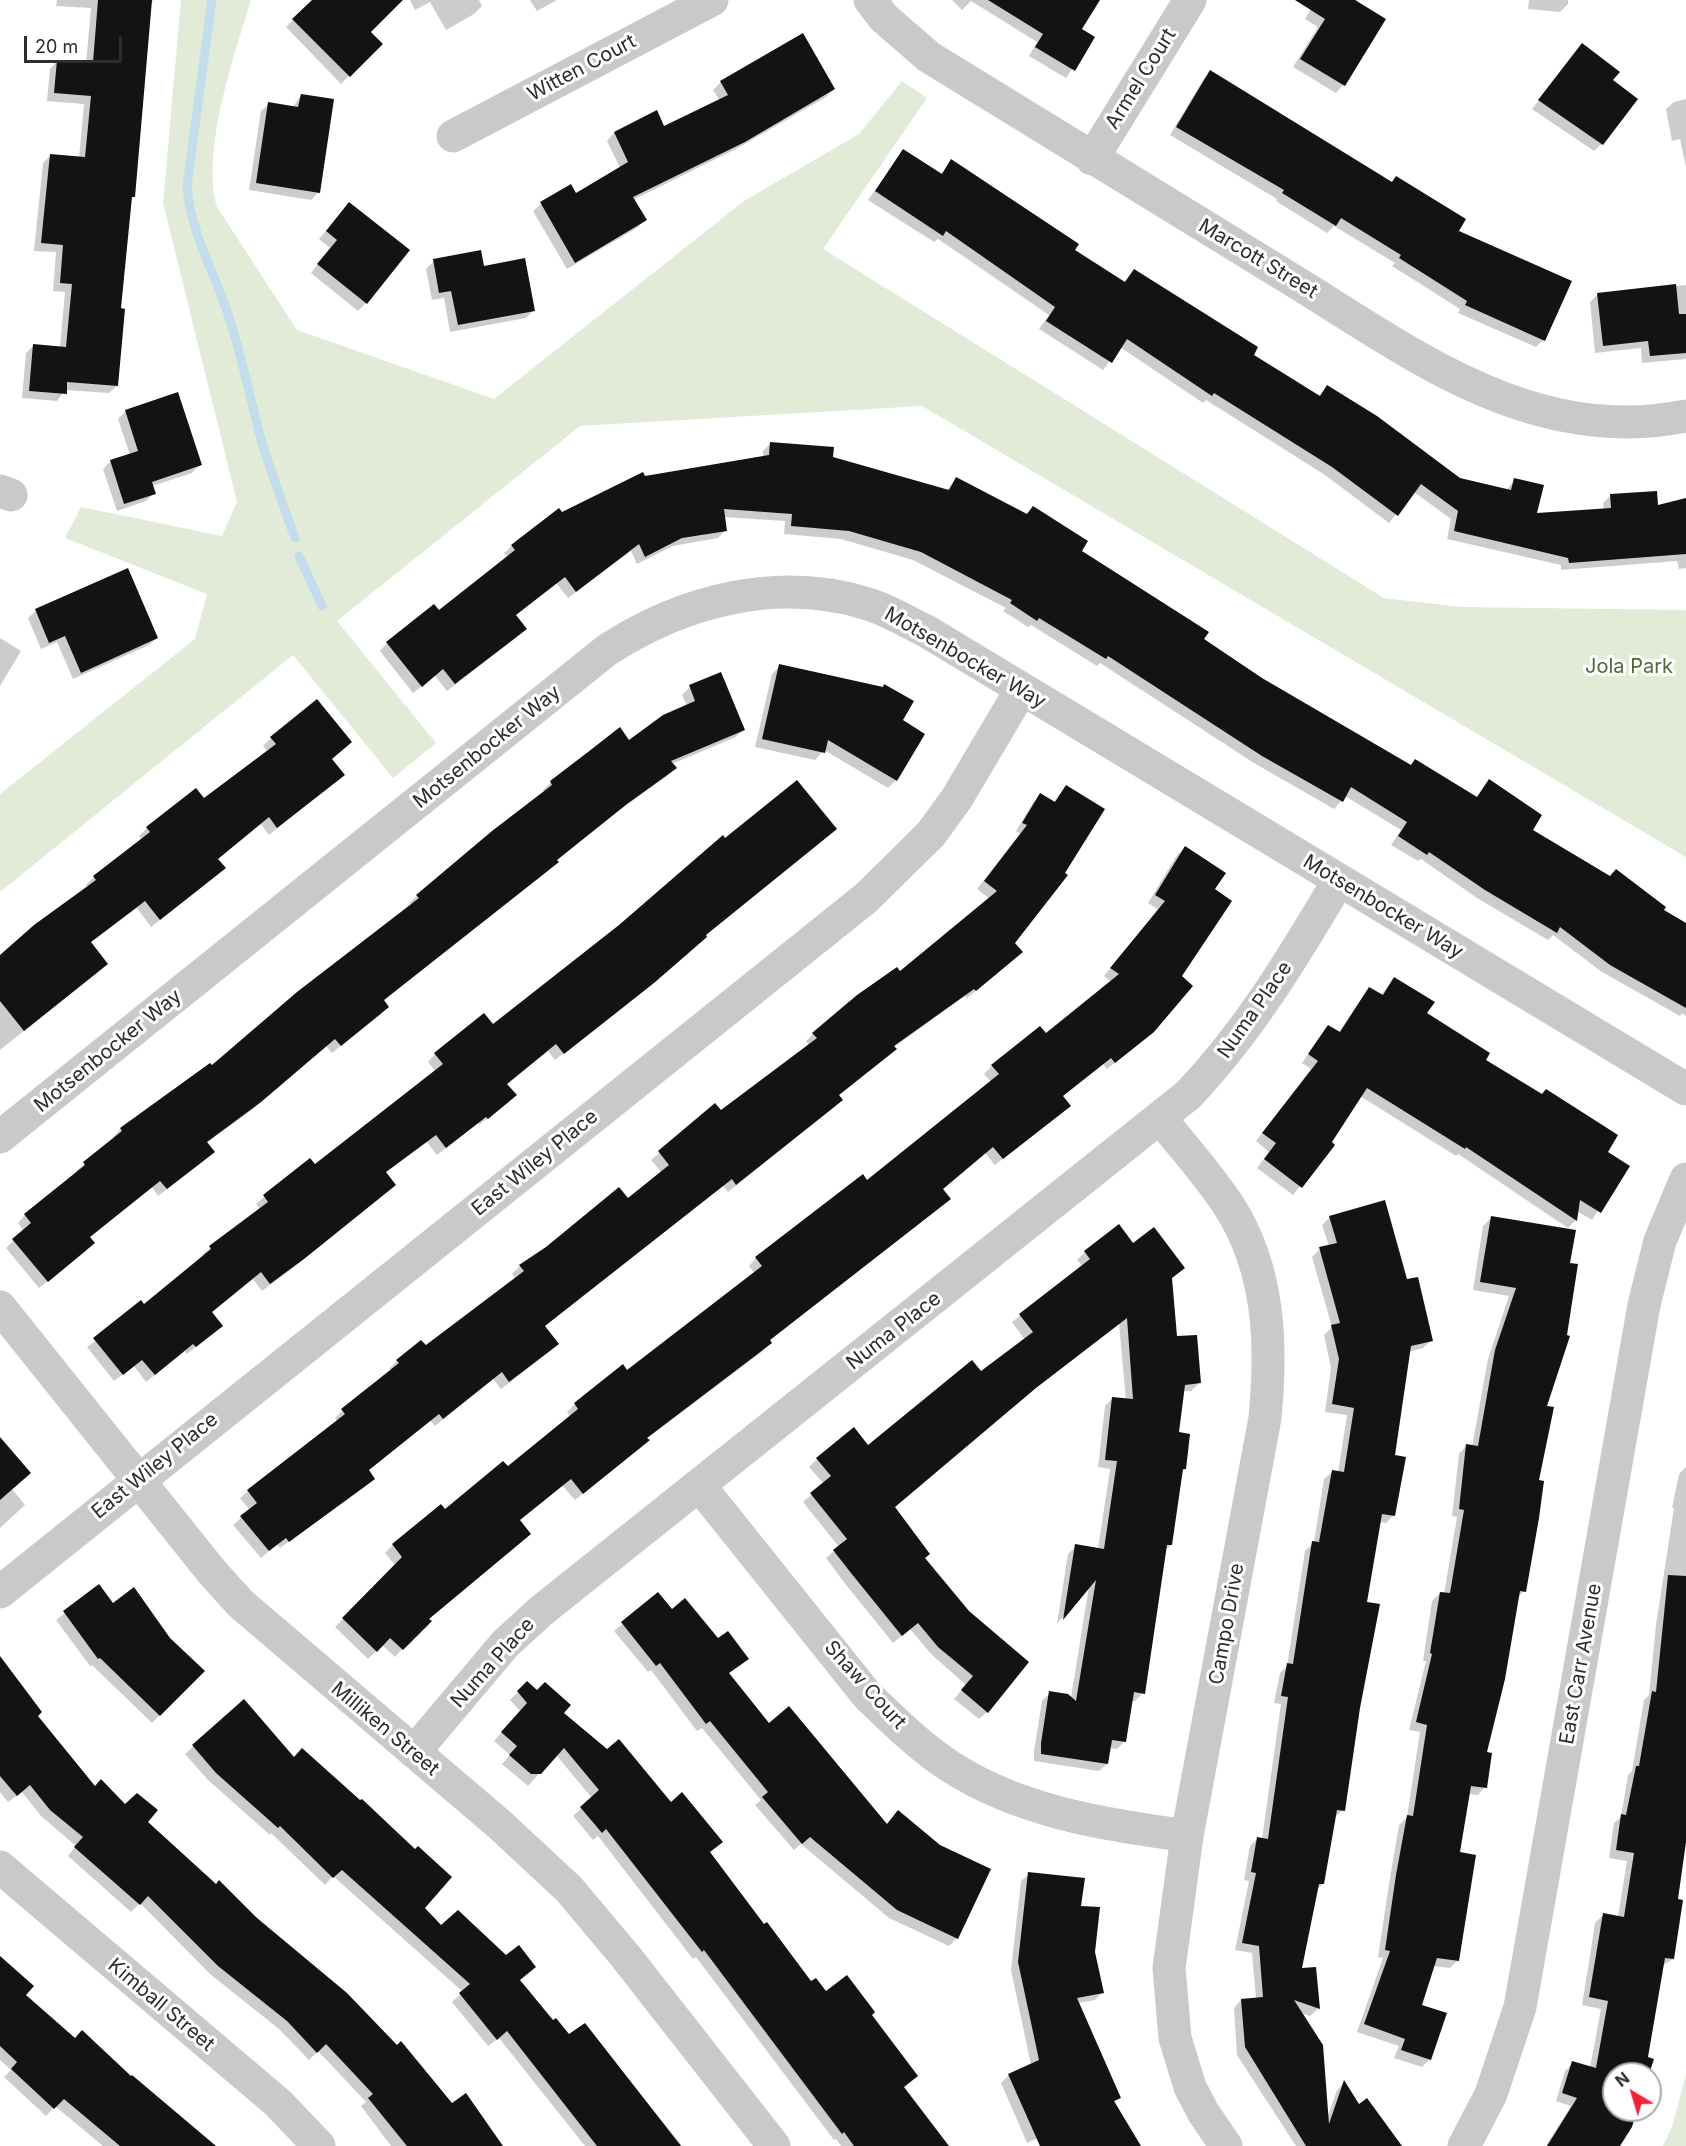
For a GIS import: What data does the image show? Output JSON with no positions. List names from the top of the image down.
{
  "streets": {
    "street": [
      "Witten Court",
      "Armel Court",
      "Marcott Street",
      "Motsenbocker Way",
      "Numa Place",
      "East Wiley Place",
      "Campo Drive",
      "East Carr Avenue",
      "Shaw Court",
      "Milliken Street",
      "Kimball Street"
    ]
  },
  "crossings": [
    ["Armel Court", "Marcott Street"],
    ["Motsenbocker Way", "Numa Place"],
    ["Motsenbocker Way", "East Wiley Place"],
    ["Numa Place", "Campo Drive"],
    ["Numa Place", "Shaw Court"],
    ["Numa Place", "Milliken Street"],
    ["East Wiley Place", "Milliken Street"],
    ["Campo Drive", "Shaw Court"]
  ],
  "parks": ["Jola Park"],
  "scale_bar": "20 m",
  "north": "top left"
}
